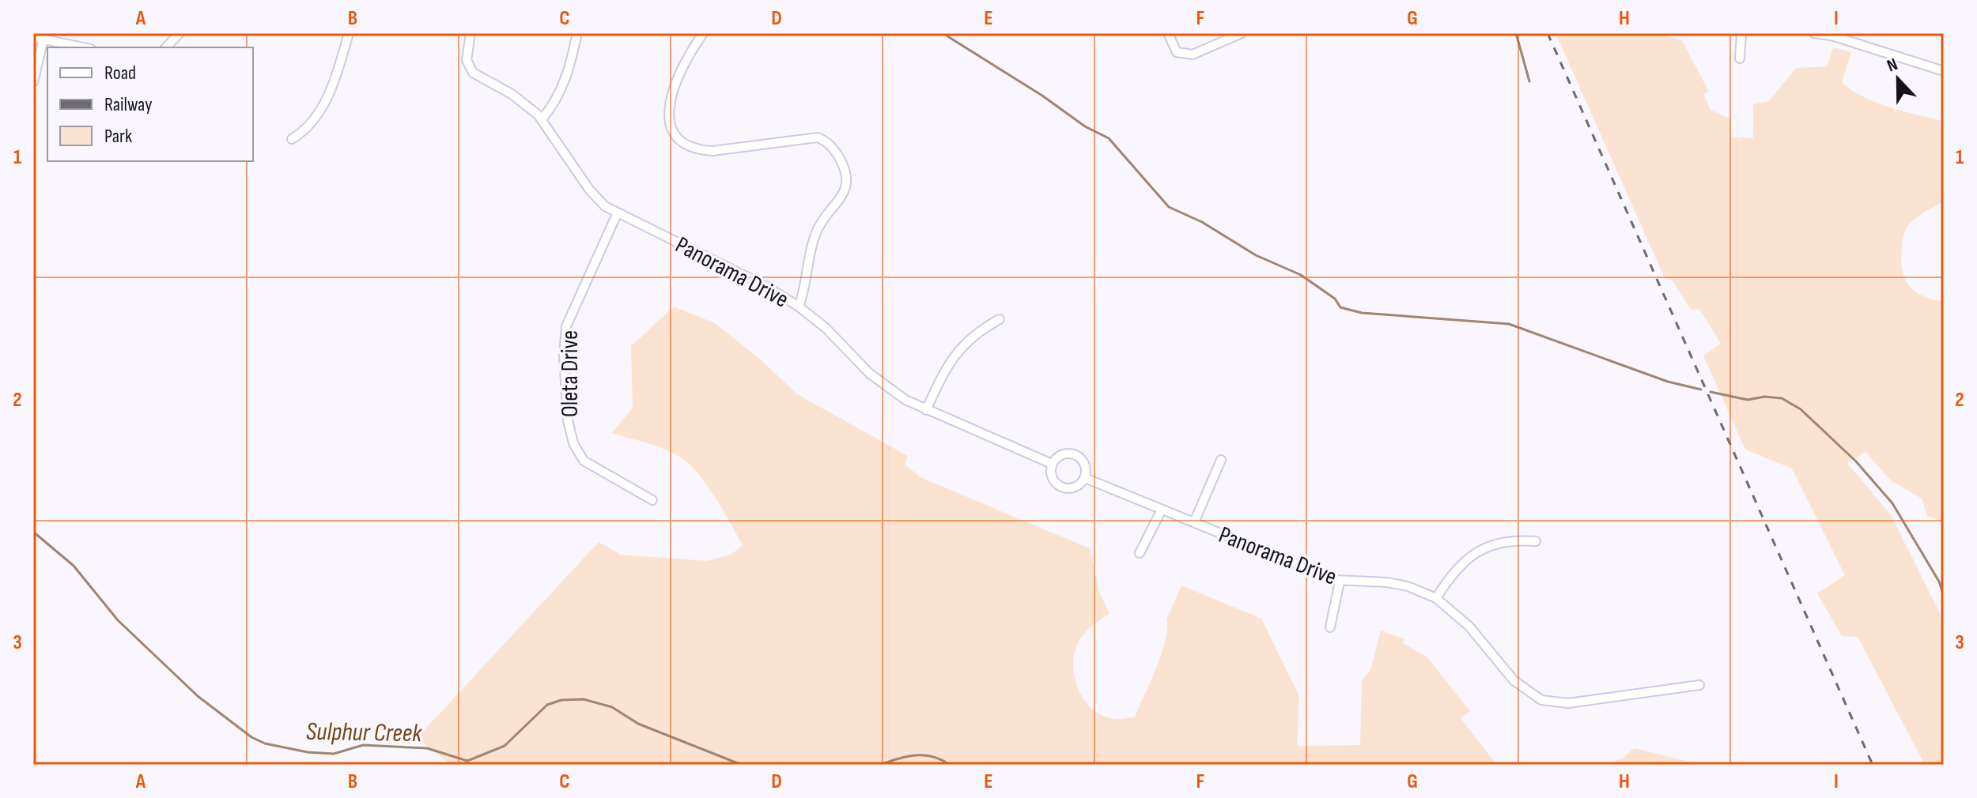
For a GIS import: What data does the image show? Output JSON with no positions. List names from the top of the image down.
{
  "streets": {
    "street": ["Panorama Drive", "Oleta Drive"]
  },
  "crossings": [
    ["Panorama Drive", "Oleta Drive"]
  ],
  "water": ["Sulphur Creek"],
  "legend": ["Road", "Railway", "Park"],
  "north": "top",
  "grid": {
    "columns": [
      "A",
      "B",
      "C",
      "D",
      "E",
      "F",
      "G",
      "H",
      "I"
    ],
    "rows": ["1", "2", "3"]
  }
}
